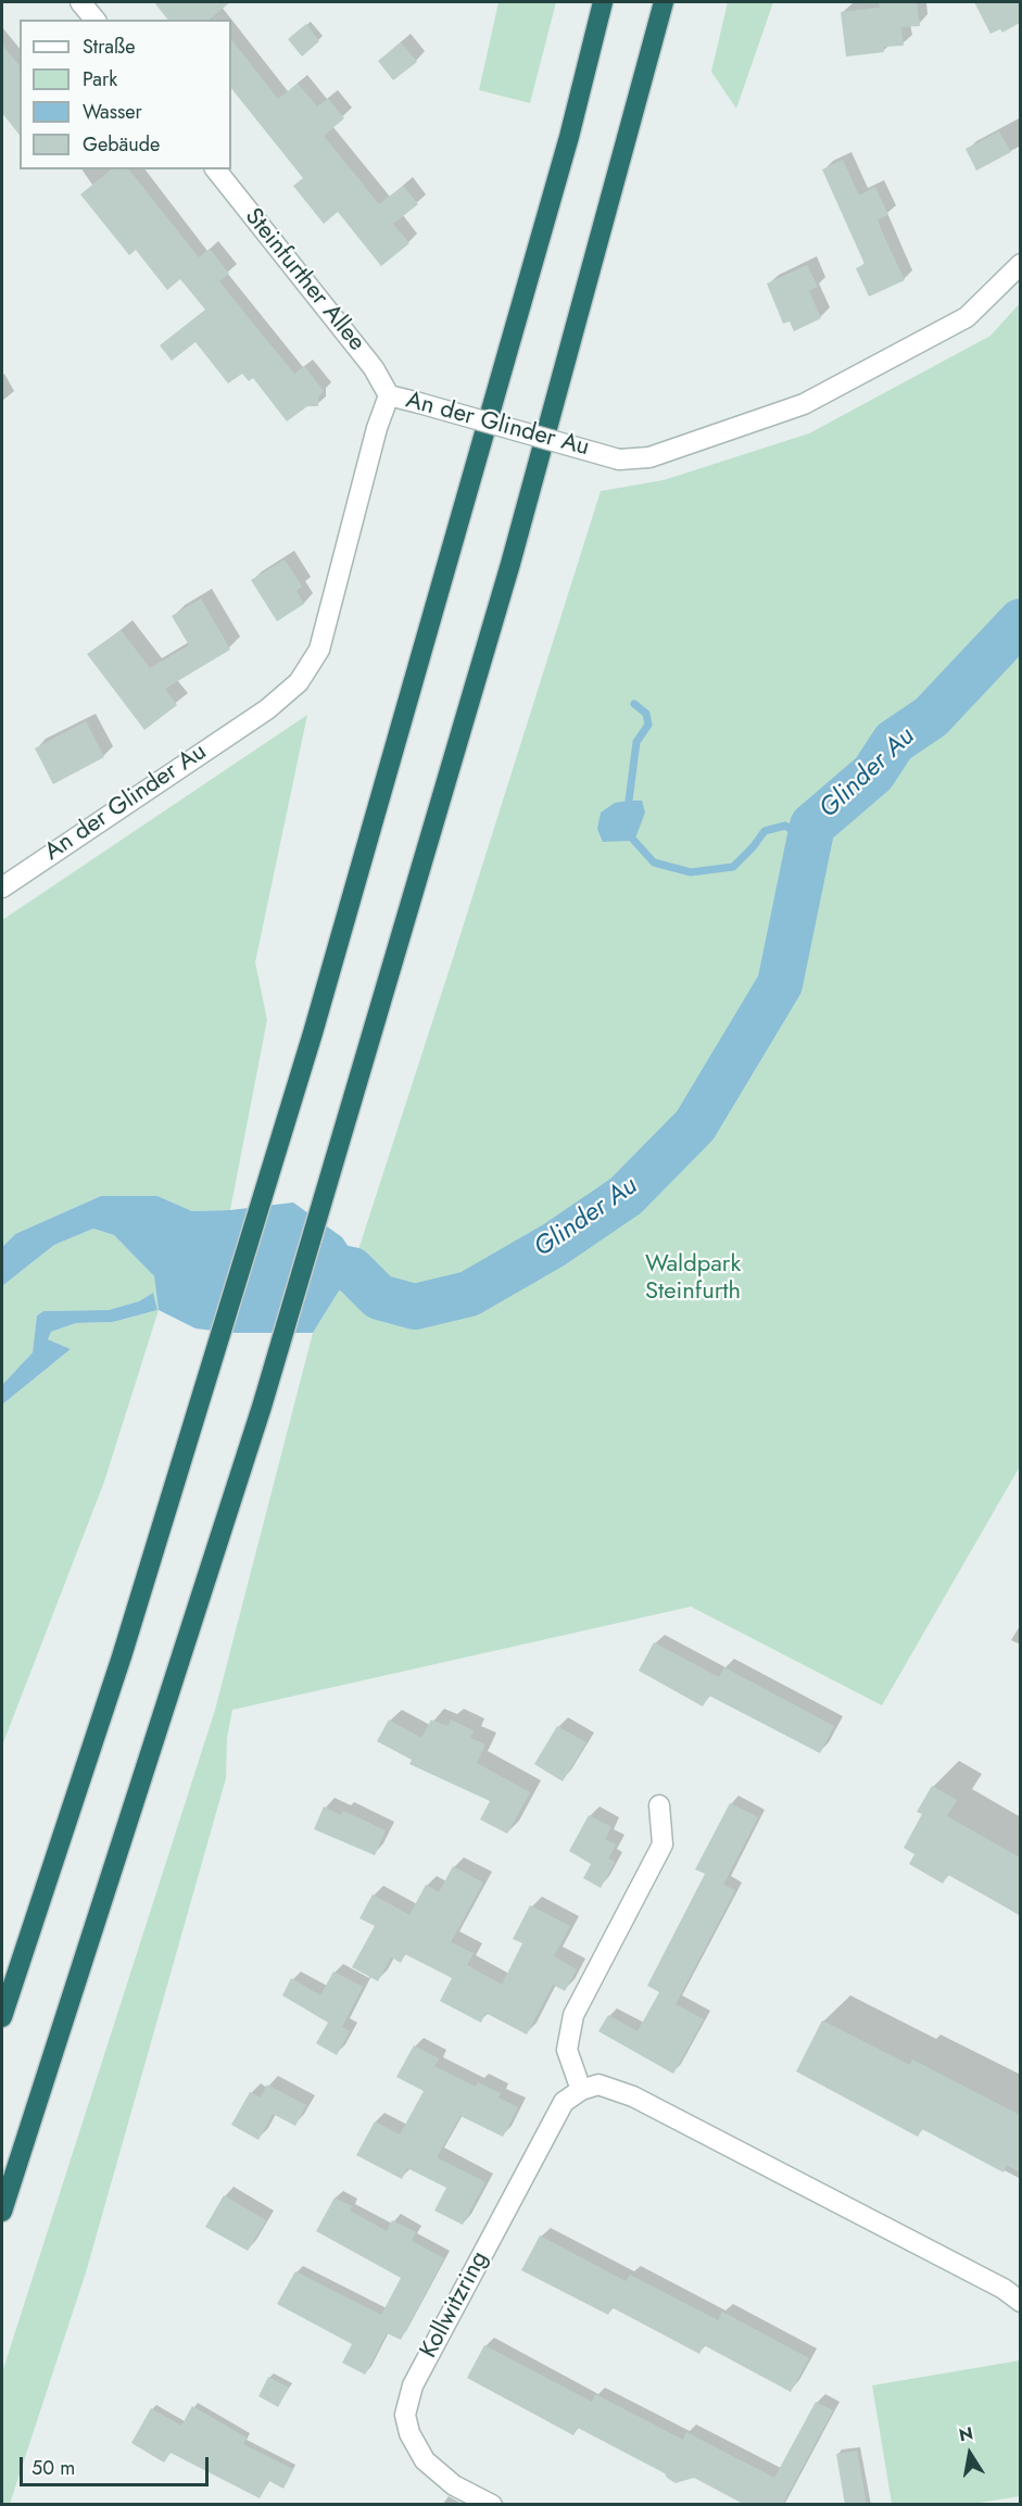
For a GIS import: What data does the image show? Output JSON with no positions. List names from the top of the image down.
{
  "streets": {
    "street": ["Steinfurther Allee", "An der Glinder Au", "Kollwitzring"]
  },
  "crossings": [
    ["Steinfurther Allee", "An der Glinder Au"]
  ],
  "water": ["Glinder Au"],
  "parks": ["Waldpark Steinfurth"],
  "legend": [
    "Straße",
    "Park",
    "Wasser",
    "Gebäude"
  ],
  "scale_bar": "50 m",
  "north": "top"
}
